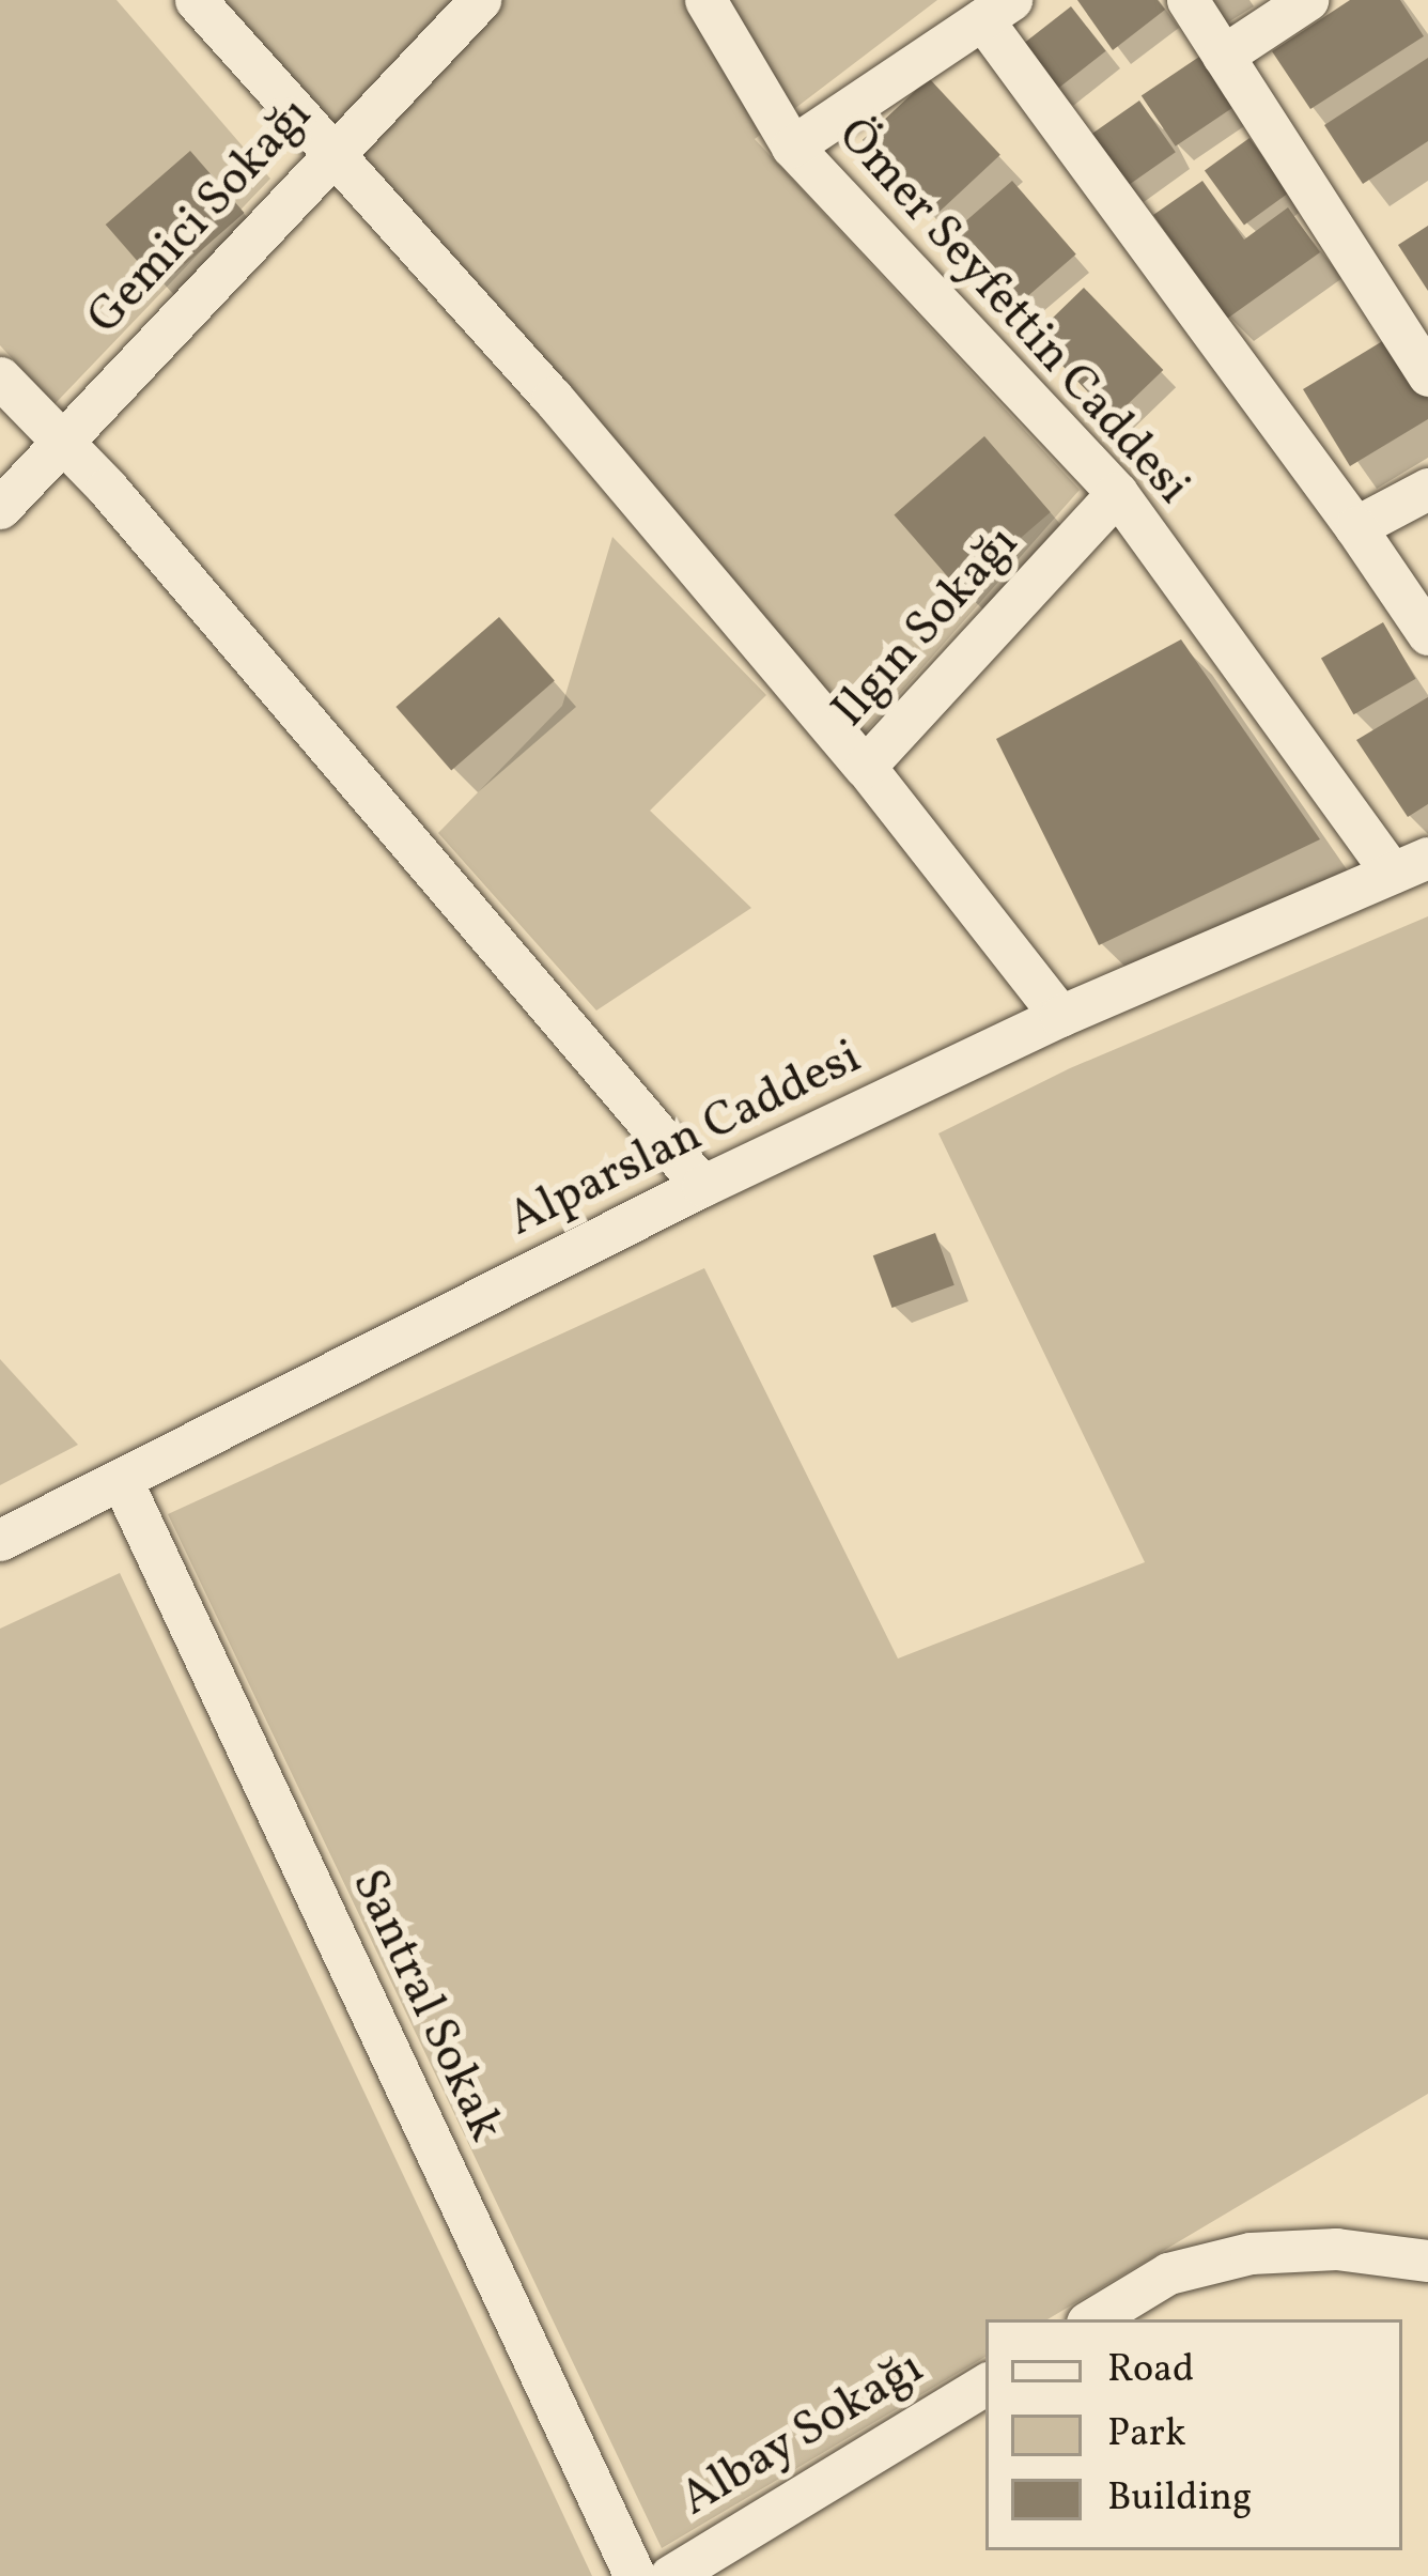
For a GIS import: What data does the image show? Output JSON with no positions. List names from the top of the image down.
{
  "streets": {
    "street": [
      "Gemici Sokağı",
      "Ömer Seyfettin Caddesi",
      "Ilgın Sokağı",
      "Alparslan Caddesi",
      "Santral Sokak",
      "Albay Sokağı"
    ]
  },
  "crossings": [
    ["Ömer Seyfettin Caddesi", "Ilgın Sokağı"],
    ["Ömer Seyfettin Caddesi", "Alparslan Caddesi"],
    ["Ilgın Sokağı", "Alparslan Caddesi"],
    ["Alparslan Caddesi", "Santral Sokak"]
  ],
  "legend": ["Road", "Park", "Building"]
}
